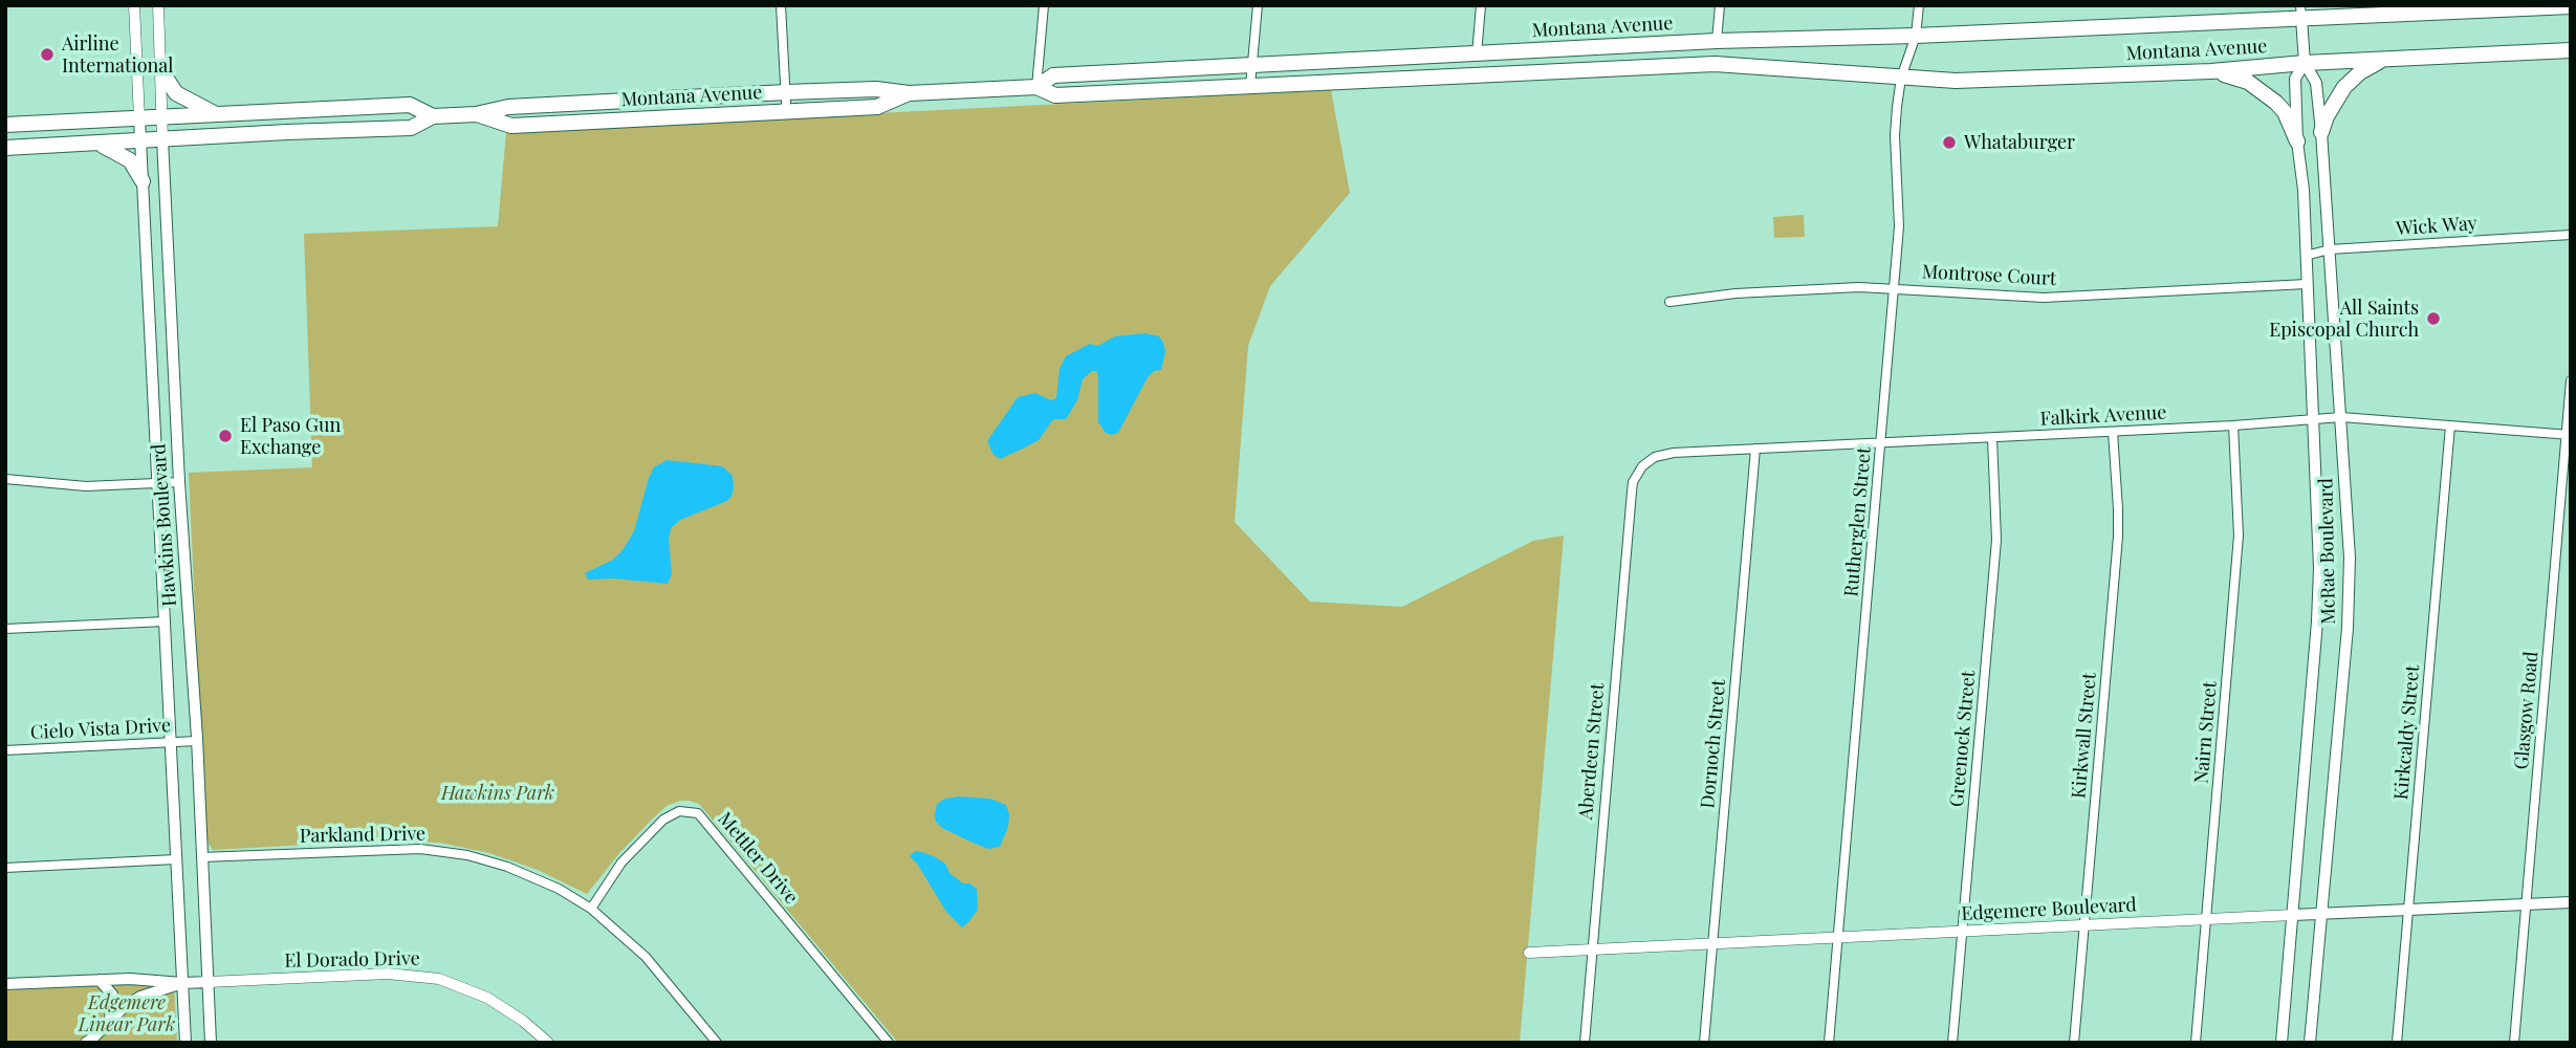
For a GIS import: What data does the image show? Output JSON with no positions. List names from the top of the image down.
{
  "streets": {
    "highway": ["Montana Avenue"],
    "main road": [
      "Hawkins Boulevard",
      "McRae Boulevard",
      "Edgemere Boulevard",
      "El Dorado Drive"
    ],
    "street": [
      "Wick Way",
      "Montrose Court",
      "Falkirk Avenue",
      "Rutherglen Street",
      "Glasgow Road",
      "Cielo Vista Drive",
      "Nairn Street",
      "Kirkcaldy Street",
      "Kirkwall Street",
      "Greenock Street",
      "Dornoch Street",
      "Aberdeen Street",
      "Parkland Drive",
      "Mettler Drive"
    ]
  },
  "crossings": [
    ["Montana Avenue", "Rutherglen Street"],
    ["Montana Avenue", "Hawkins Boulevard"],
    ["Montana Avenue", "McRae Boulevard"],
    ["Wick Way", "McRae Boulevard"],
    ["Montrose Court", "Rutherglen Street"],
    ["Montrose Court", "McRae Boulevard"],
    ["Falkirk Avenue", "Rutherglen Street"],
    ["Falkirk Avenue", "McRae Boulevard"],
    ["Falkirk Avenue", "Glasgow Road"],
    ["Falkirk Avenue", "Nairn Street"],
    ["Falkirk Avenue", "Kirkcaldy Street"],
    ["Falkirk Avenue", "Kirkwall Street"],
    ["Falkirk Avenue", "Greenock Street"],
    ["Falkirk Avenue", "Dornoch Street"],
    ["Falkirk Avenue", "Aberdeen Street"],
    ["Rutherglen Street", "Edgemere Boulevard"],
    ["Hawkins Boulevard", "Cielo Vista Drive"],
    ["Hawkins Boulevard", "Parkland Drive"],
    ["Hawkins Boulevard", "El Dorado Drive"],
    ["McRae Boulevard", "Edgemere Boulevard"],
    ["Glasgow Road", "Edgemere Boulevard"],
    ["Nairn Street", "Edgemere Boulevard"],
    ["Kirkcaldy Street", "Edgemere Boulevard"],
    ["Kirkwall Street", "Edgemere Boulevard"],
    ["Greenock Street", "Edgemere Boulevard"],
    ["Dornoch Street", "Edgemere Boulevard"],
    ["Aberdeen Street", "Edgemere Boulevard"],
    ["Parkland Drive", "Mettler Drive"]
  ],
  "parks": ["Hawkins Park", "Edgemere Linear Park"],
  "places": [
    "Airline International",
    "Whataburger",
    "All Saints Episcopal Church",
    "El Paso Gun Exchange"
  ]
}
